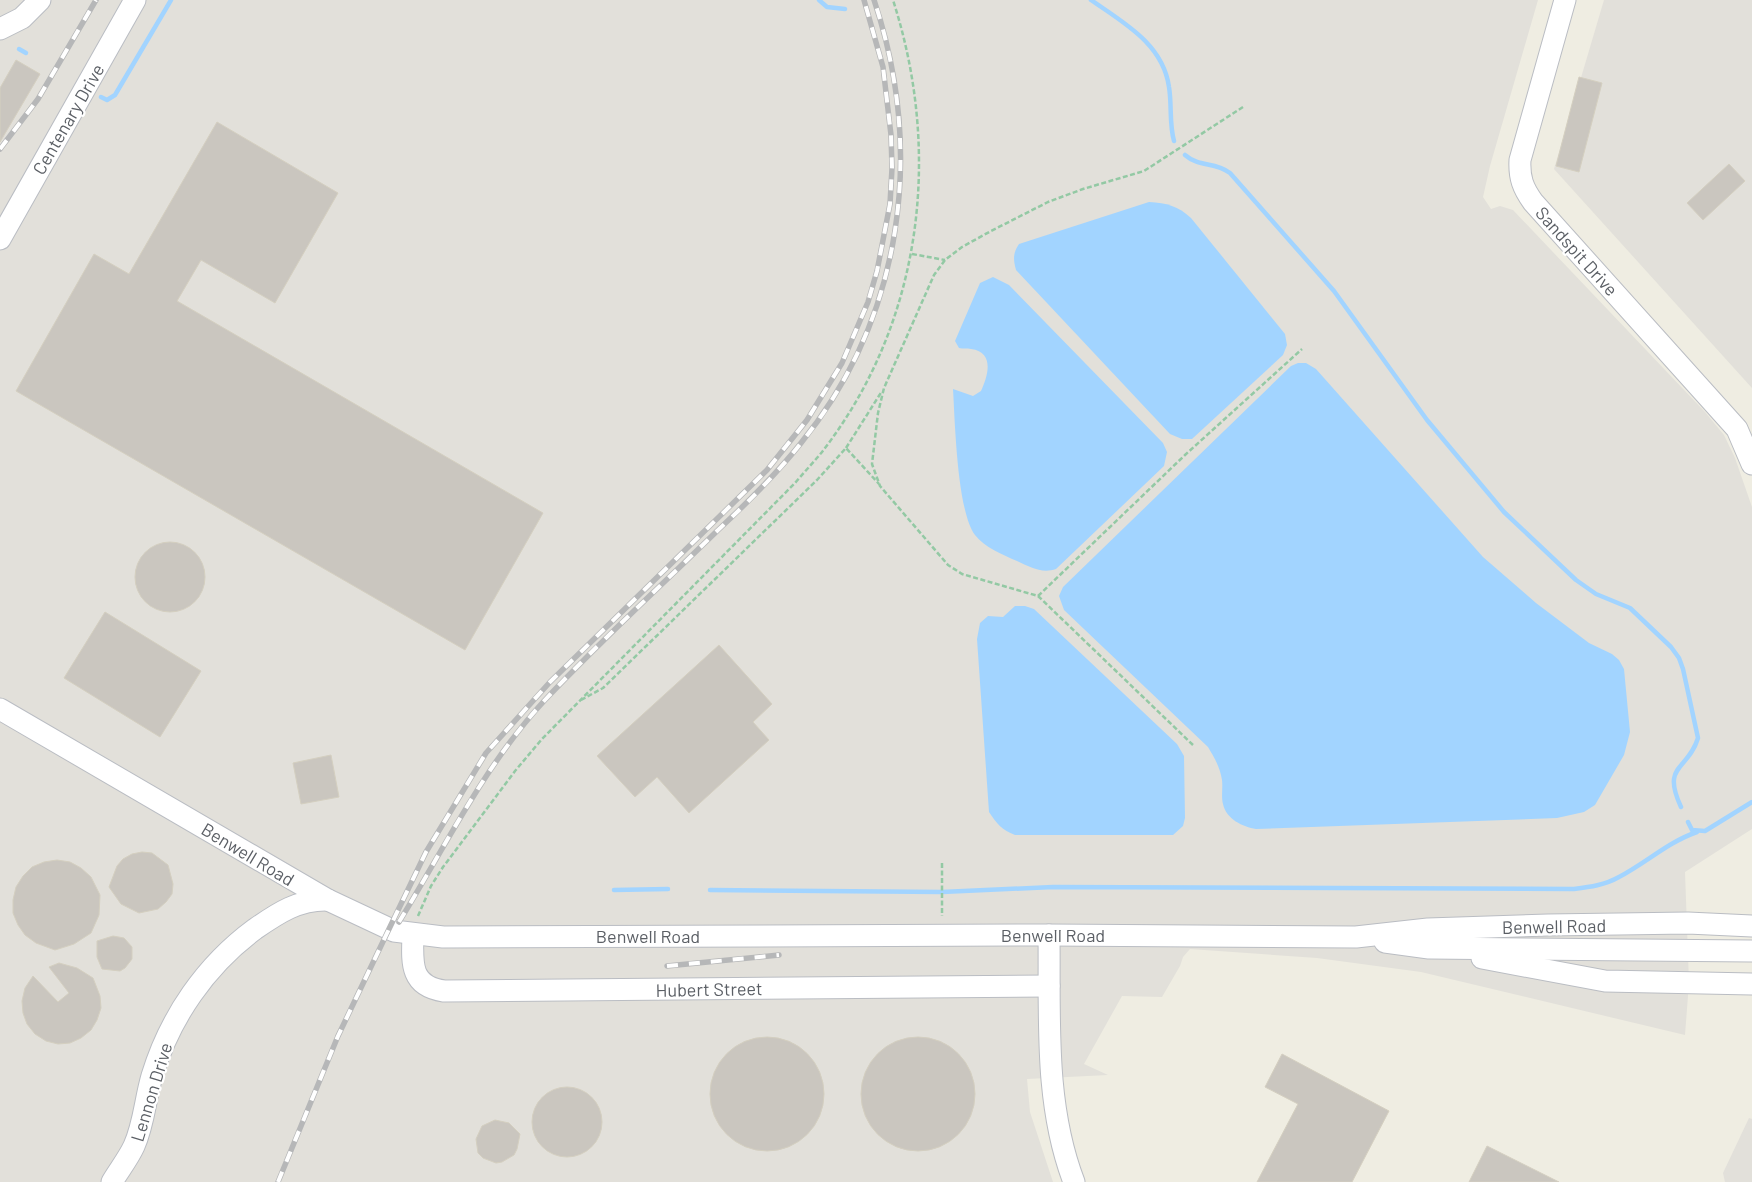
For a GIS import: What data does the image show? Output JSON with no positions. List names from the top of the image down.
{
  "streets": {
    "street": [
      "Centenary Drive",
      "Sandspit Drive",
      "Benwell Road",
      "Hubert Street",
      "Lennon Drive"
    ]
  },
  "crossings": [
    ["Benwell Road", "Hubert Street"],
    ["Benwell Road", "Lennon Drive"]
  ]
}
